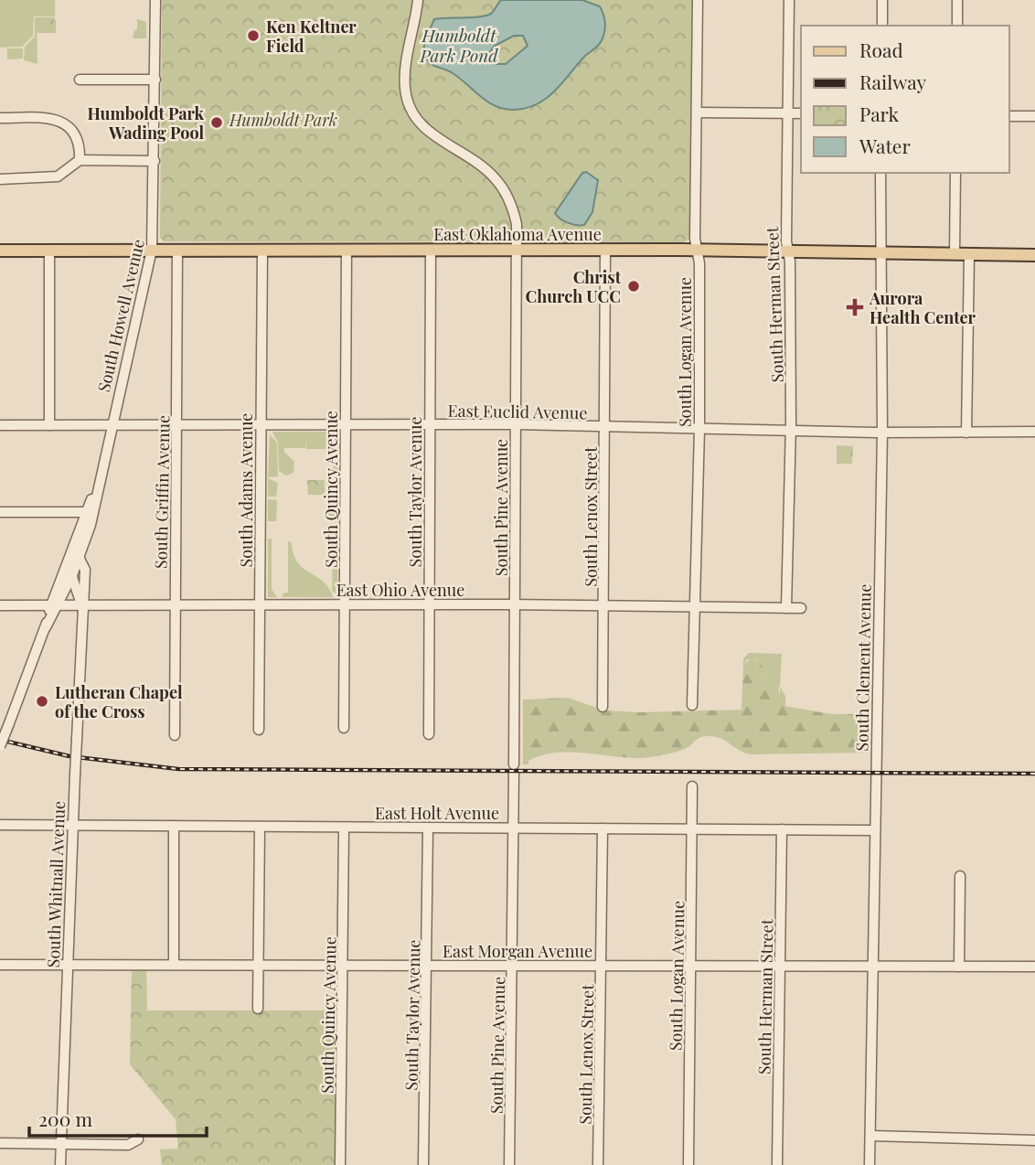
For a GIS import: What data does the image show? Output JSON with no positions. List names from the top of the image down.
{
  "streets": {
    "main road": ["East Oklahoma Avenue"],
    "street": [
      "South Herman Street",
      "South Howell Avenue",
      "South Logan Avenue",
      "East Euclid Avenue",
      "South Quincy Avenue",
      "South Adams Avenue",
      "South Griffin Avenue",
      "South Taylor Avenue",
      "South Pine Avenue",
      "South Lenox Street",
      "East Ohio Avenue",
      "South Clement Avenue",
      "East Holt Avenue",
      "South Whitnall Avenue",
      "East Morgan Avenue"
    ]
  },
  "crossings": [
    ["East Oklahoma Avenue", "South Herman Street"],
    ["East Oklahoma Avenue", "South Howell Avenue"],
    ["East Oklahoma Avenue", "South Logan Avenue"],
    ["East Oklahoma Avenue", "South Quincy Avenue"],
    ["East Oklahoma Avenue", "South Adams Avenue"],
    ["East Oklahoma Avenue", "South Griffin Avenue"],
    ["East Oklahoma Avenue", "South Taylor Avenue"],
    ["East Oklahoma Avenue", "South Pine Avenue"],
    ["East Oklahoma Avenue", "South Lenox Street"],
    ["East Oklahoma Avenue", "South Clement Avenue"],
    ["South Herman Street", "East Euclid Avenue"],
    ["South Herman Street", "East Ohio Avenue"],
    ["South Herman Street", "East Holt Avenue"],
    ["South Herman Street", "East Morgan Avenue"],
    ["South Howell Avenue", "East Euclid Avenue"],
    ["South Howell Avenue", "East Ohio Avenue"],
    ["South Howell Avenue", "South Whitnall Avenue"],
    ["South Logan Avenue", "East Euclid Avenue"],
    ["South Logan Avenue", "East Ohio Avenue"],
    ["South Logan Avenue", "East Holt Avenue"],
    ["South Logan Avenue", "East Morgan Avenue"],
    ["East Euclid Avenue", "South Quincy Avenue"],
    ["East Euclid Avenue", "South Adams Avenue"],
    ["East Euclid Avenue", "South Griffin Avenue"],
    ["East Euclid Avenue", "South Taylor Avenue"],
    ["East Euclid Avenue", "South Pine Avenue"],
    ["East Euclid Avenue", "South Lenox Street"],
    ["East Euclid Avenue", "South Clement Avenue"],
    ["South Quincy Avenue", "East Ohio Avenue"],
    ["South Quincy Avenue", "East Holt Avenue"],
    ["South Quincy Avenue", "East Morgan Avenue"],
    ["South Adams Avenue", "East Ohio Avenue"],
    ["South Griffin Avenue", "East Ohio Avenue"],
    ["South Taylor Avenue", "East Ohio Avenue"],
    ["South Taylor Avenue", "East Holt Avenue"],
    ["South Taylor Avenue", "East Morgan Avenue"],
    ["South Pine Avenue", "East Ohio Avenue"],
    ["South Pine Avenue", "East Holt Avenue"],
    ["South Pine Avenue", "East Morgan Avenue"],
    ["South Lenox Street", "East Ohio Avenue"],
    ["South Lenox Street", "East Holt Avenue"],
    ["South Lenox Street", "East Morgan Avenue"],
    ["East Ohio Avenue", "South Whitnall Avenue"],
    ["South Clement Avenue", "East Holt Avenue"],
    ["South Clement Avenue", "East Morgan Avenue"],
    ["East Holt Avenue", "South Whitnall Avenue"],
    ["South Whitnall Avenue", "East Morgan Avenue"]
  ],
  "water": ["Humboldt Park Pond"],
  "parks": ["Humboldt Park"],
  "places": {
    "other": [
      "Ken Keltner Field",
      "Humboldt Park Wading Pool",
      "Christ Church UCC",
      "Lutheran Chapel of the Cross"
    ],
    "health": ["Aurora Health Center"]
  },
  "legend": [
    "Road",
    "Railway",
    "Park",
    "Water"
  ],
  "scale_bar": "200 m"
}
